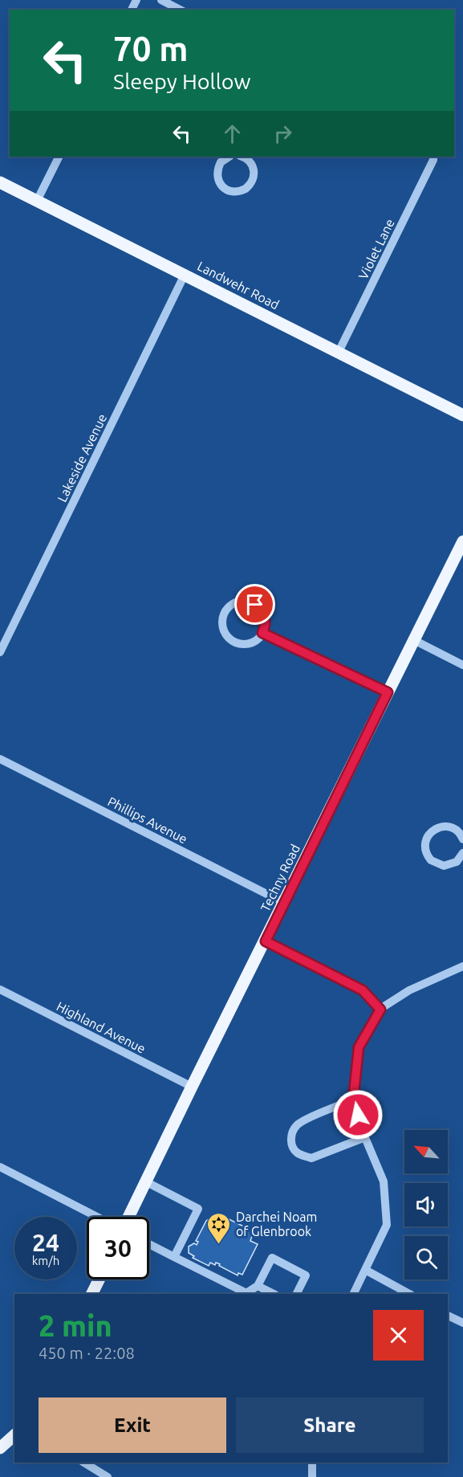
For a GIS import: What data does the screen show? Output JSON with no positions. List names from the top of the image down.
{
  "streets": {
    "main road": ["Landwehr Road", "Techny Road"],
    "street": [
      "Violet Lane",
      "Lakeside Avenue",
      "Phillips Avenue",
      "Highland Avenue"
    ]
  },
  "crossings": [
    ["Violet Lane", "Landwehr Road"],
    ["Landwehr Road", "Lakeside Avenue"],
    ["Phillips Avenue", "Techny Road"],
    ["Techny Road", "Highland Avenue"]
  ],
  "places": {
    "synagogue": ["Darchei Noam of Glenbrook"]
  },
  "north": "top left",
  "page": {
    "turn": ["70 m", "Sleepy Hollow"],
    "speed": "24 km/h",
    "limit": "30",
    "heading": ["2 min", "450 m · 22:08"],
    "buttons": ["Exit", "Share"]
  }
}
